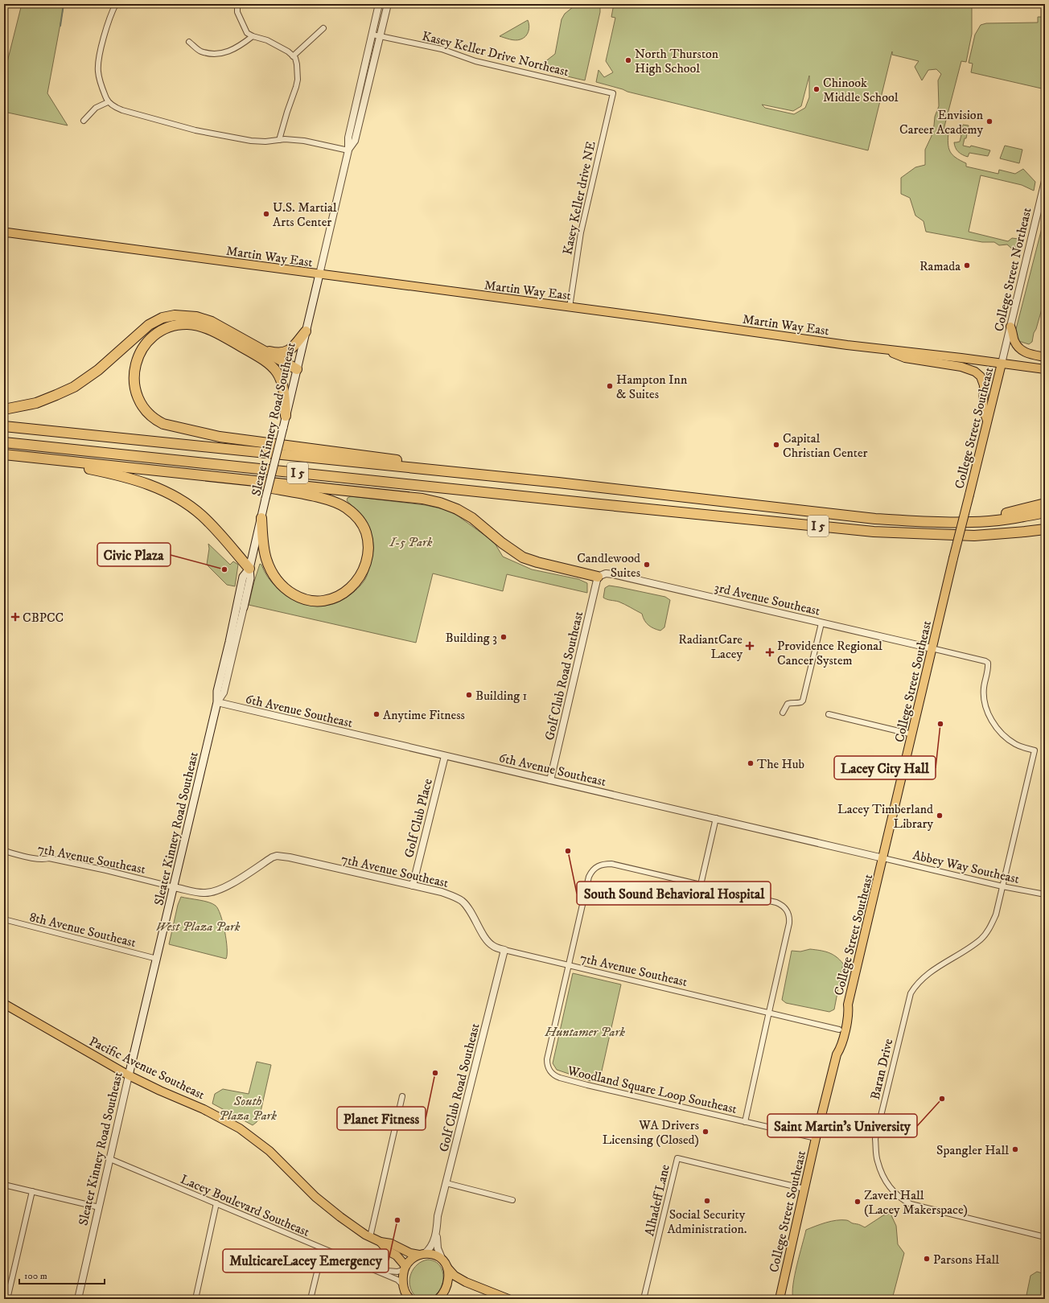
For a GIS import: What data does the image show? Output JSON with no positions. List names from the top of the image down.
{
  "streets": {
    "highway": ["I 5"],
    "main road": [
      "Martin Way East",
      "Sleater Kinney Road Southeast",
      "College Street Southeast",
      "Pacific Avenue Southeast"
    ],
    "street": [
      "Kasey Keller Drive Northeast",
      "Kasey Keller drive NE",
      "College Street Northeast",
      "3rd Avenue Southeast",
      "Golf Club Road Southeast",
      "6th Avenue Southeast",
      "Golf Club Place",
      "7th Avenue Southeast",
      "Abbey Way Southeast",
      "8th Avenue Southeast",
      "Baran Drive",
      "Woodland Square Loop Southeast",
      "Alhadeff Lane",
      "Lacey Boulevard Southeast"
    ]
  },
  "crossings": [
    ["Kasey Keller Drive Northeast", "Kasey Keller drive NE"],
    ["Kasey Keller drive NE", "Martin Way East"],
    ["Martin Way East", "College Street Northeast"],
    ["Martin Way East", "Sleater Kinney Road Southeast"],
    ["Martin Way East", "College Street Southeast"],
    ["College Street Northeast", "College Street Southeast"],
    ["Sleater Kinney Road Southeast", "6th Avenue Southeast"],
    ["Sleater Kinney Road Southeast", "7th Avenue Southeast"],
    ["Sleater Kinney Road Southeast", "8th Avenue Southeast"],
    ["Sleater Kinney Road Southeast", "Pacific Avenue Southeast"],
    ["Sleater Kinney Road Southeast", "Lacey Boulevard Southeast"],
    ["College Street Southeast", "3rd Avenue Southeast"],
    ["College Street Southeast", "6th Avenue Southeast"],
    ["College Street Southeast", "7th Avenue Southeast"],
    ["College Street Southeast", "Abbey Way Southeast"],
    ["College Street Southeast", "Baran Drive"],
    ["College Street Southeast", "Woodland Square Loop Southeast"],
    ["College Street Southeast", "Alhadeff Lane"],
    ["3rd Avenue Southeast", "Golf Club Road Southeast"],
    ["3rd Avenue Southeast", "Baran Drive"],
    ["Golf Club Road Southeast", "6th Avenue Southeast"],
    ["Golf Club Road Southeast", "7th Avenue Southeast"],
    ["Golf Club Road Southeast", "Pacific Avenue Southeast"],
    ["6th Avenue Southeast", "Golf Club Place"],
    ["6th Avenue Southeast", "Abbey Way Southeast"],
    ["Golf Club Place", "7th Avenue Southeast"],
    ["7th Avenue Southeast", "Woodland Square Loop Southeast"],
    ["Abbey Way Southeast", "Baran Drive"],
    ["Pacific Avenue Southeast", "Lacey Boulevard Southeast"]
  ],
  "parks": [
    "I-5 Park",
    "West Plaza Park",
    "Huntamer Park",
    "South Plaza Park"
  ],
  "places": {
    "other": [
      "North Thurston High School",
      "Chinook Middle School",
      "Envision Career Academy",
      "U.S. Martial Arts Center",
      "Ramada",
      "Hampton Inn & Suites",
      "Capital Christian Center",
      "Candlewood Suites",
      "Civic Plaza",
      "Building 3",
      "Building 1",
      "Anytime Fitness",
      "Lacey City Hall",
      "The Hub",
      "Lacey Timberland Library",
      "South Sound Behavioral Hospital",
      "Planet Fitness",
      "Saint Martin's University",
      "WA Drivers Licensing (Closed)",
      "Spangler Hall",
      "Social Security Administration.",
      "Zaverl Hall (Lacey Makerspace)",
      "MulticareLacey Emergency",
      "Parsons Hall"
    ],
    "health": ["CBPCC", "RadiantCare Lacey", "Providence Regional Cancer System"]
  },
  "scale_bar": "100 m"
}
